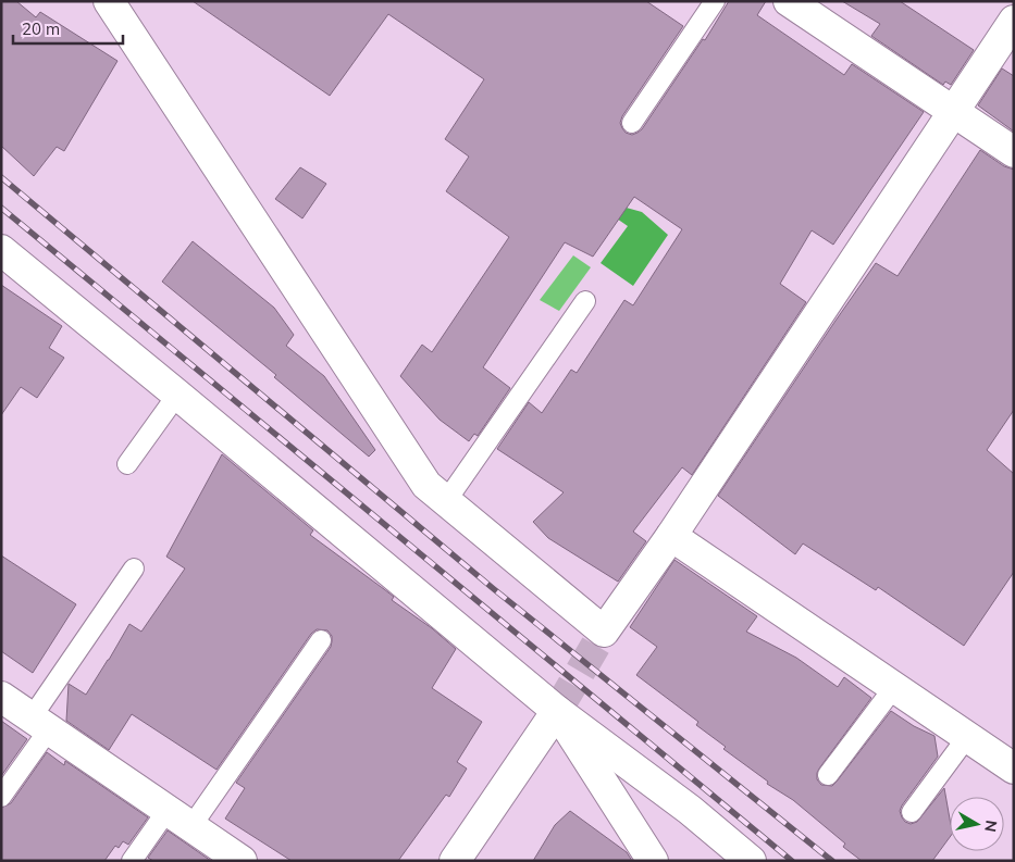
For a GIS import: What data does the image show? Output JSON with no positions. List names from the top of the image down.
{
  "scale_bar": "20 m",
  "north": "right"
}
